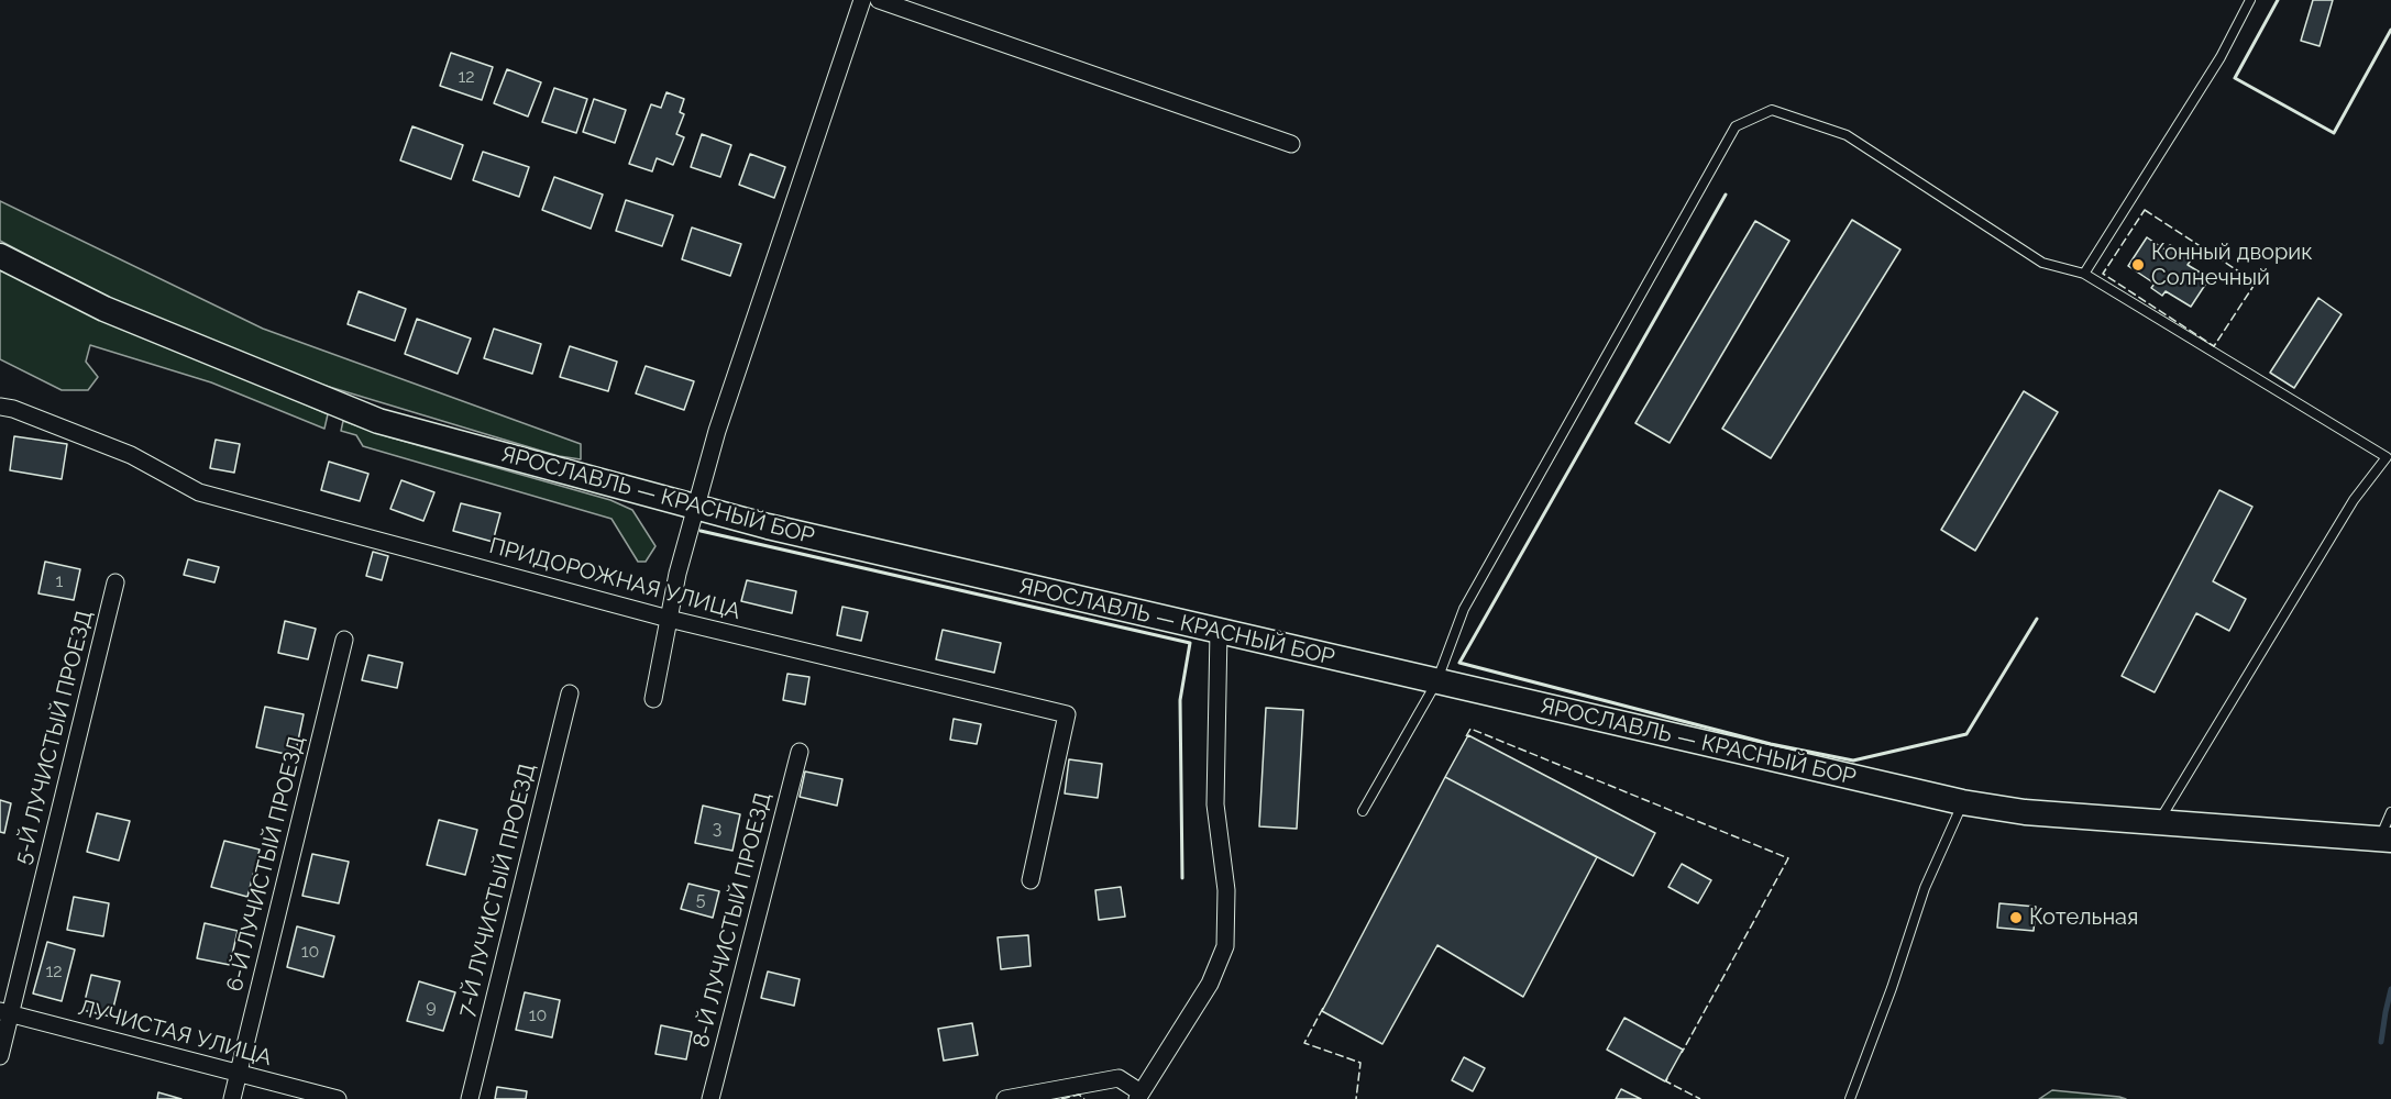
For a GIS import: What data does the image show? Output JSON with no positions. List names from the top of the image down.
{
  "streets": {
    "street": [
      "ЯРОСЛАВЛЬ — КРАСНЫЙ БОР",
      "ПРИДОРОЖНАЯ УЛИЦА",
      "5-Й ЛУЧИСТЫЙ ПРОЕЗД",
      "6-Й ЛУЧИСТЫЙ ПРОЕЗД",
      "7-Й ЛУЧИСТЫЙ ПРОЕЗД",
      "8-Й ЛУЧИСТЫЙ ПРОЕЗД",
      "ЛУЧИСТАЯ УЛИЦА"
    ]
  },
  "crossings": [
    ["5-Й ЛУЧИСТЫЙ ПРОЕЗД", "ЛУЧИСТАЯ УЛИЦА"],
    ["6-Й ЛУЧИСТЫЙ ПРОЕЗД", "ЛУЧИСТАЯ УЛИЦА"]
  ],
  "places": ["Конный дворик Солнечный", "Котельная"],
  "house_numbers": [
    "12",
    "1",
    "3",
    "5",
    "10",
    "12",
    "9",
    "10"
  ]
}
